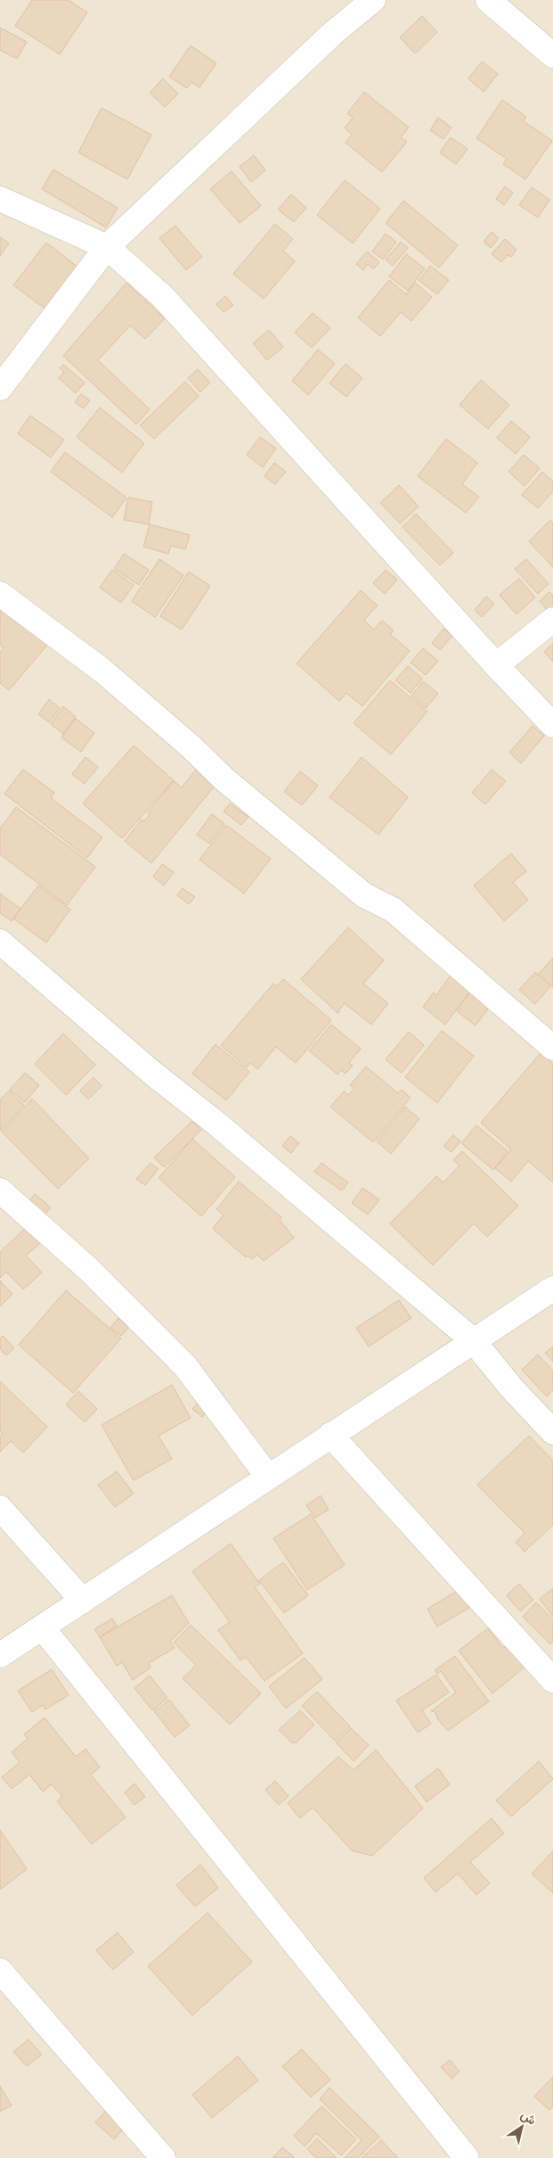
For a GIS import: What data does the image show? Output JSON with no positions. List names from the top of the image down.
{
  "north": "top right"
}
